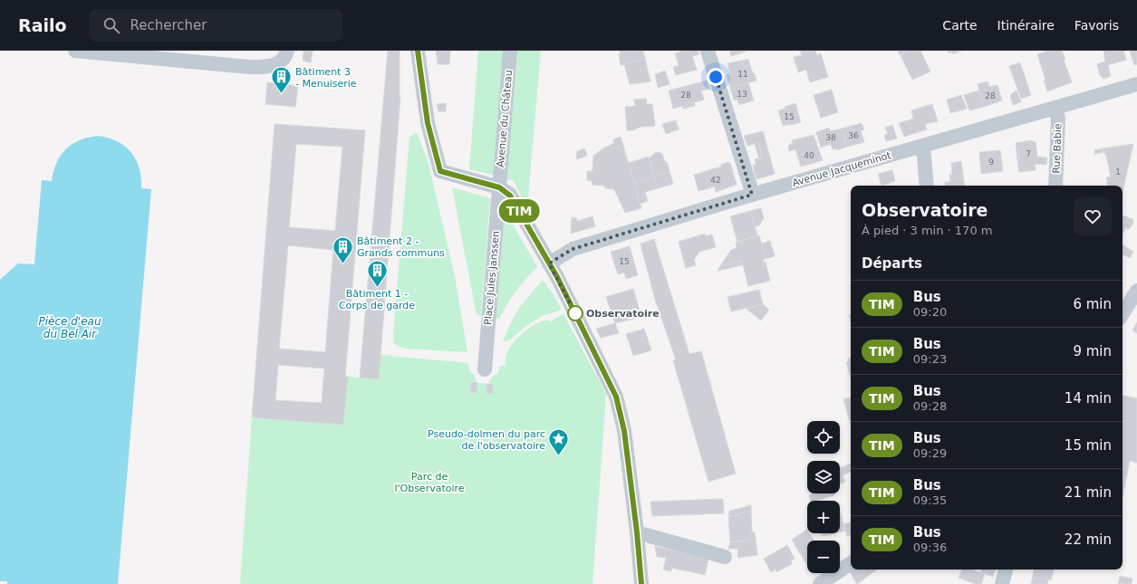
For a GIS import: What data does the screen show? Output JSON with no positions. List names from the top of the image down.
{
  "streets": {
    "street": [
      "Avenue du Château",
      "Rue Babie",
      "Avenue Jacqueminot",
      "Place Jules Janssen"
    ]
  },
  "crossings": [
    ["Avenue du Château", "Place Jules Janssen"],
    ["Rue Babie", "Avenue Jacqueminot"]
  ],
  "water": ["Pièce d'eau du Bel Air"],
  "parks": ["Parc de l'Observatoire"],
  "places": {
    "building": ["Bâtiment 3 - Menuiserie", "Bâtiment 2 - Grands communs", "Bâtiment 1 - Corps de garde"],
    "other": ["Observatoire"],
    "place": ["Pseudo-dolmen du parc de l'observatoire"]
  },
  "lines": ["bus line TIM"],
  "house_numbers": [
    "11",
    "13",
    "28",
    "28",
    "15",
    "36",
    "38",
    "7",
    "40",
    "9",
    "1",
    "42",
    "15"
  ],
  "page": {
    "header": "Railo",
    "search": "Rechercher",
    "nav": ["Carte", "Itinéraire", "Favoris"],
    "on_map": "TIM",
    "heading": [
      ["Observatoire", "À pied · 3 min · 170 m"],
      "Départs"
    ],
    "list": [
      {
        "mark": "TIM",
        "name": "Bus",
        "note": "09:20",
        "value": "6 min"
      },
      {
        "mark": "TIM",
        "name": "Bus",
        "note": "09:23",
        "value": "9 min"
      },
      {
        "mark": "TIM",
        "name": "Bus",
        "note": "09:28",
        "value": "14 min"
      },
      {
        "mark": "TIM",
        "name": "Bus",
        "note": "09:29",
        "value": "15 min"
      },
      {
        "mark": "TIM",
        "name": "Bus",
        "note": "09:35",
        "value": "21 min"
      },
      {
        "mark": "TIM",
        "name": "Bus",
        "note": "09:36",
        "value": "22 min"
      }
    ],
    "map_buttons": ["+", "−"]
  }
}
